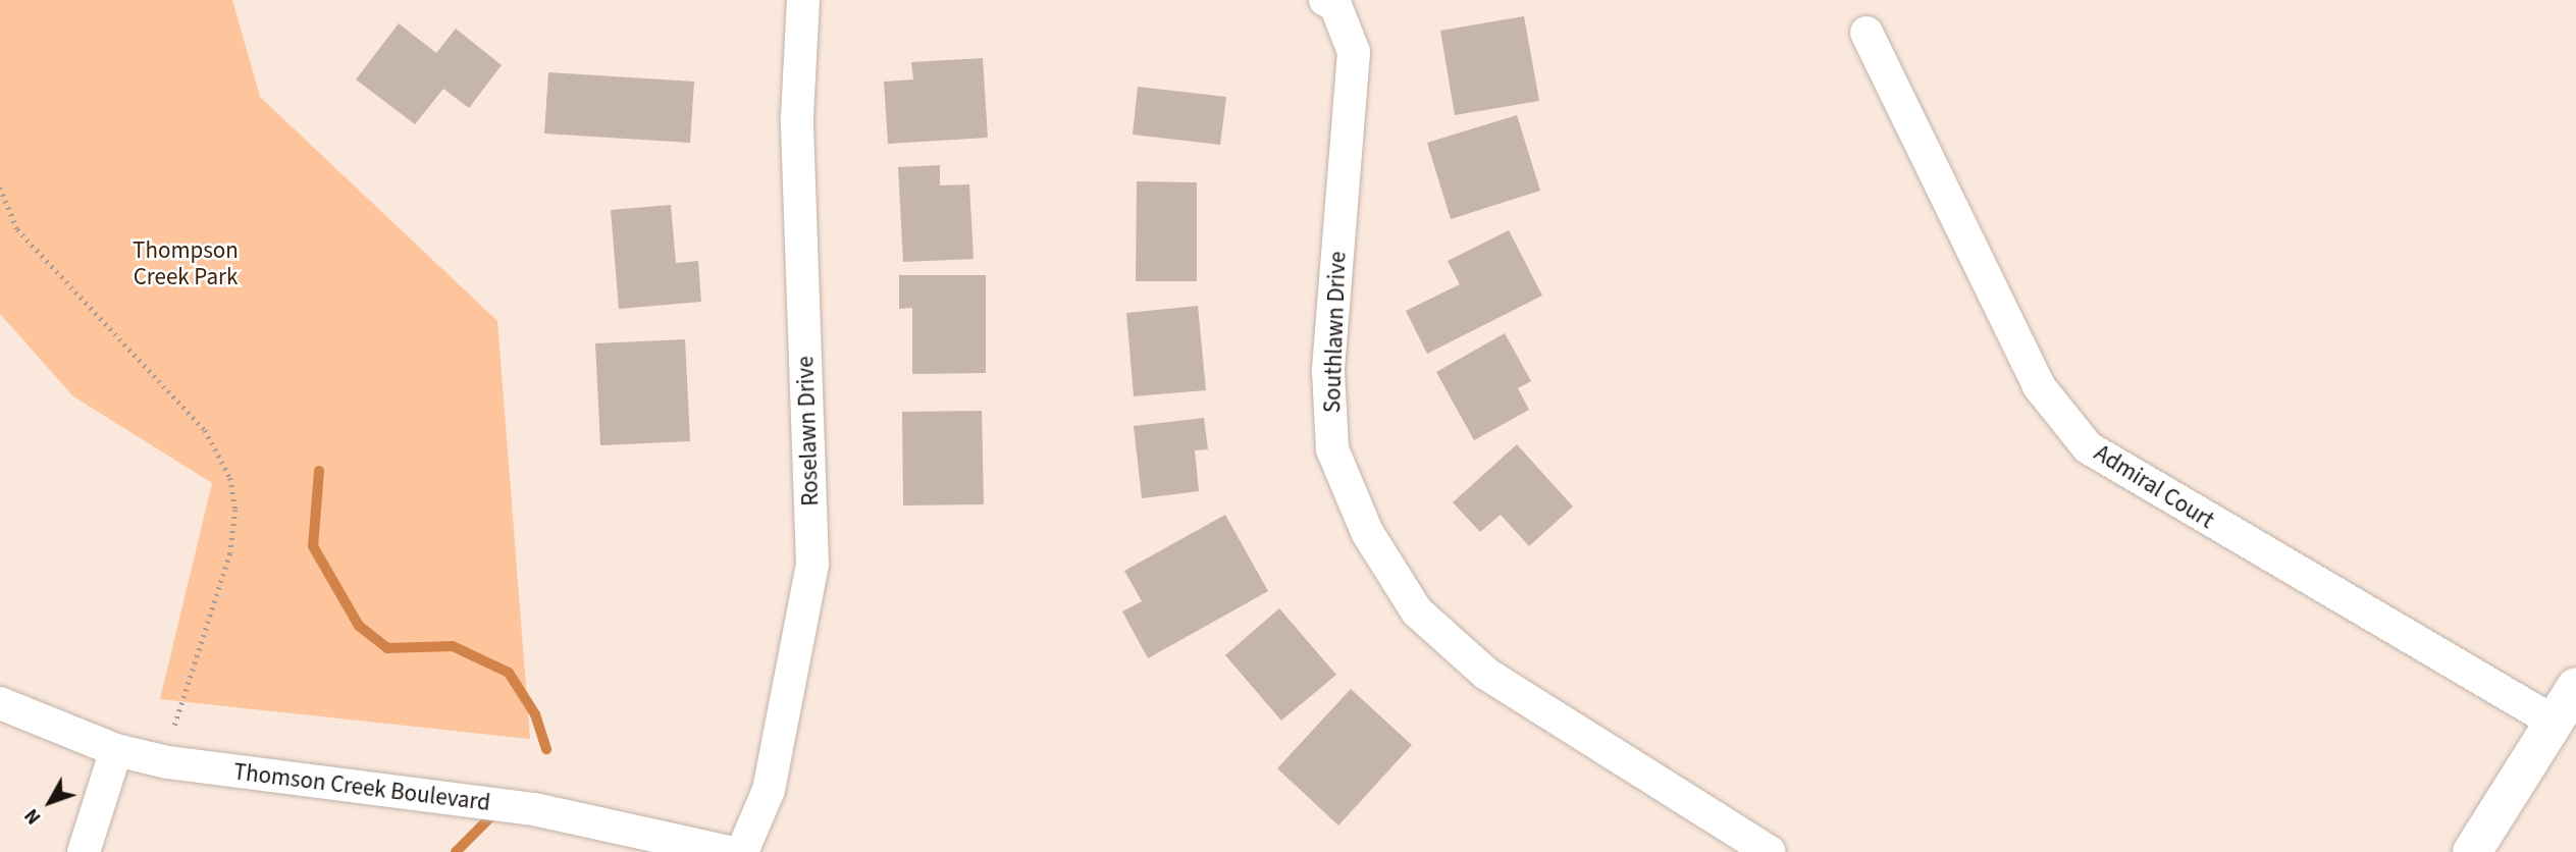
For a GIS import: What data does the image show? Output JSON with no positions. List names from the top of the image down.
{
  "streets": {
    "street": [
      "Southlawn Drive",
      "Roselawn Drive",
      "Admiral Court",
      "Thomson Creek Boulevard"
    ]
  },
  "parks": ["Thompson Creek Park"],
  "north": "bottom left"
}
